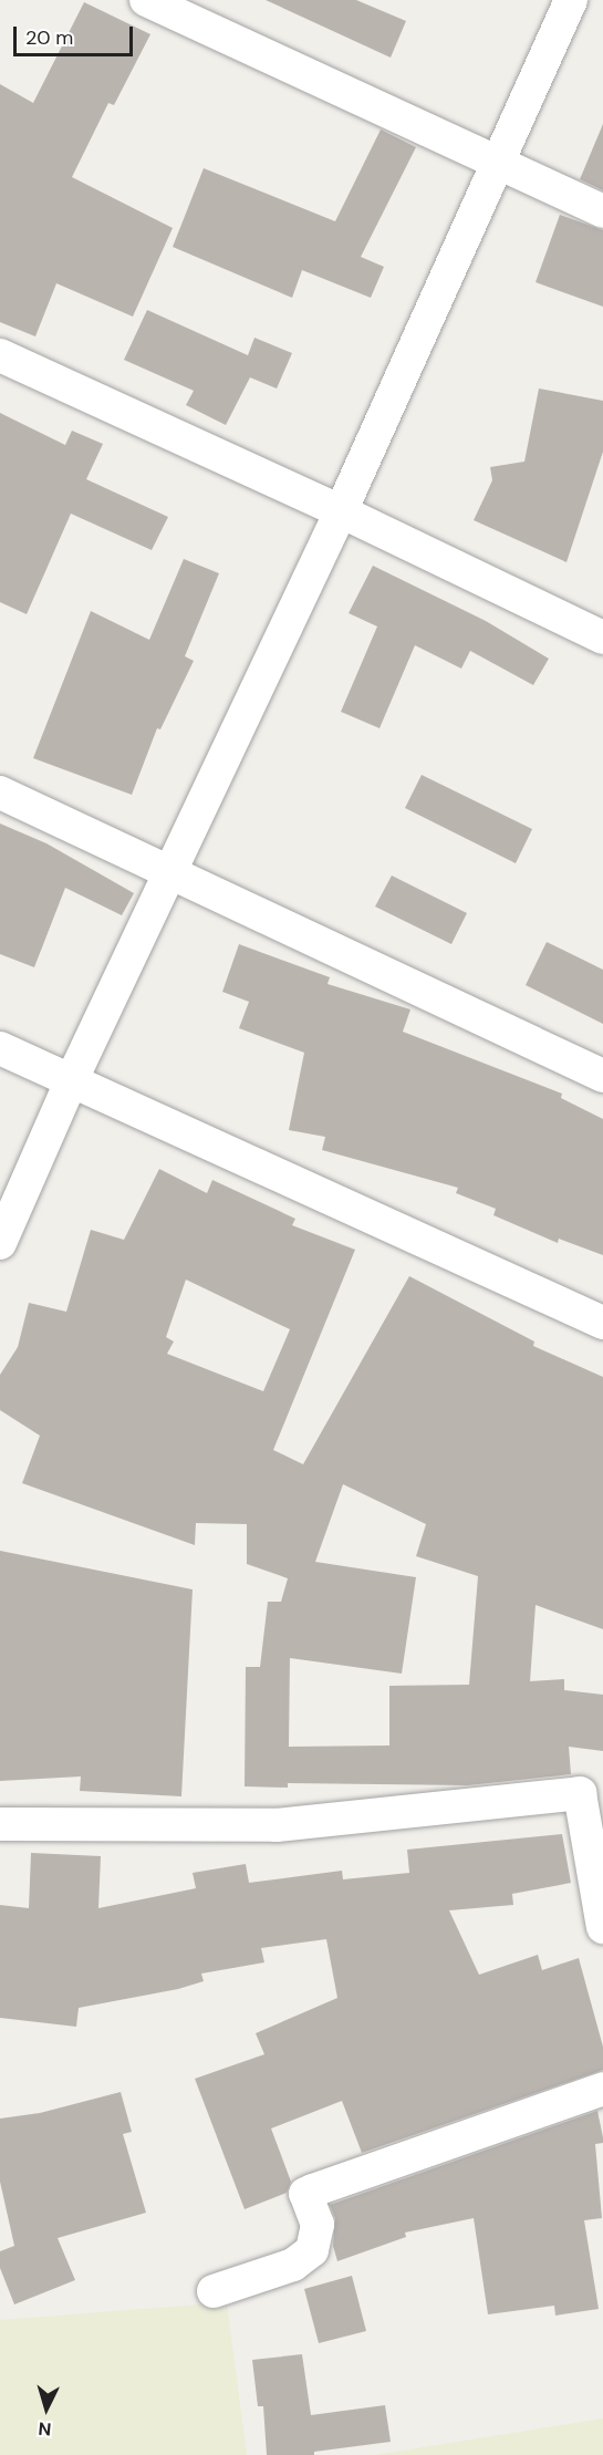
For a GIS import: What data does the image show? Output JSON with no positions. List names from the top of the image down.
{
  "scale_bar": "20 m",
  "north": "bottom"
}
